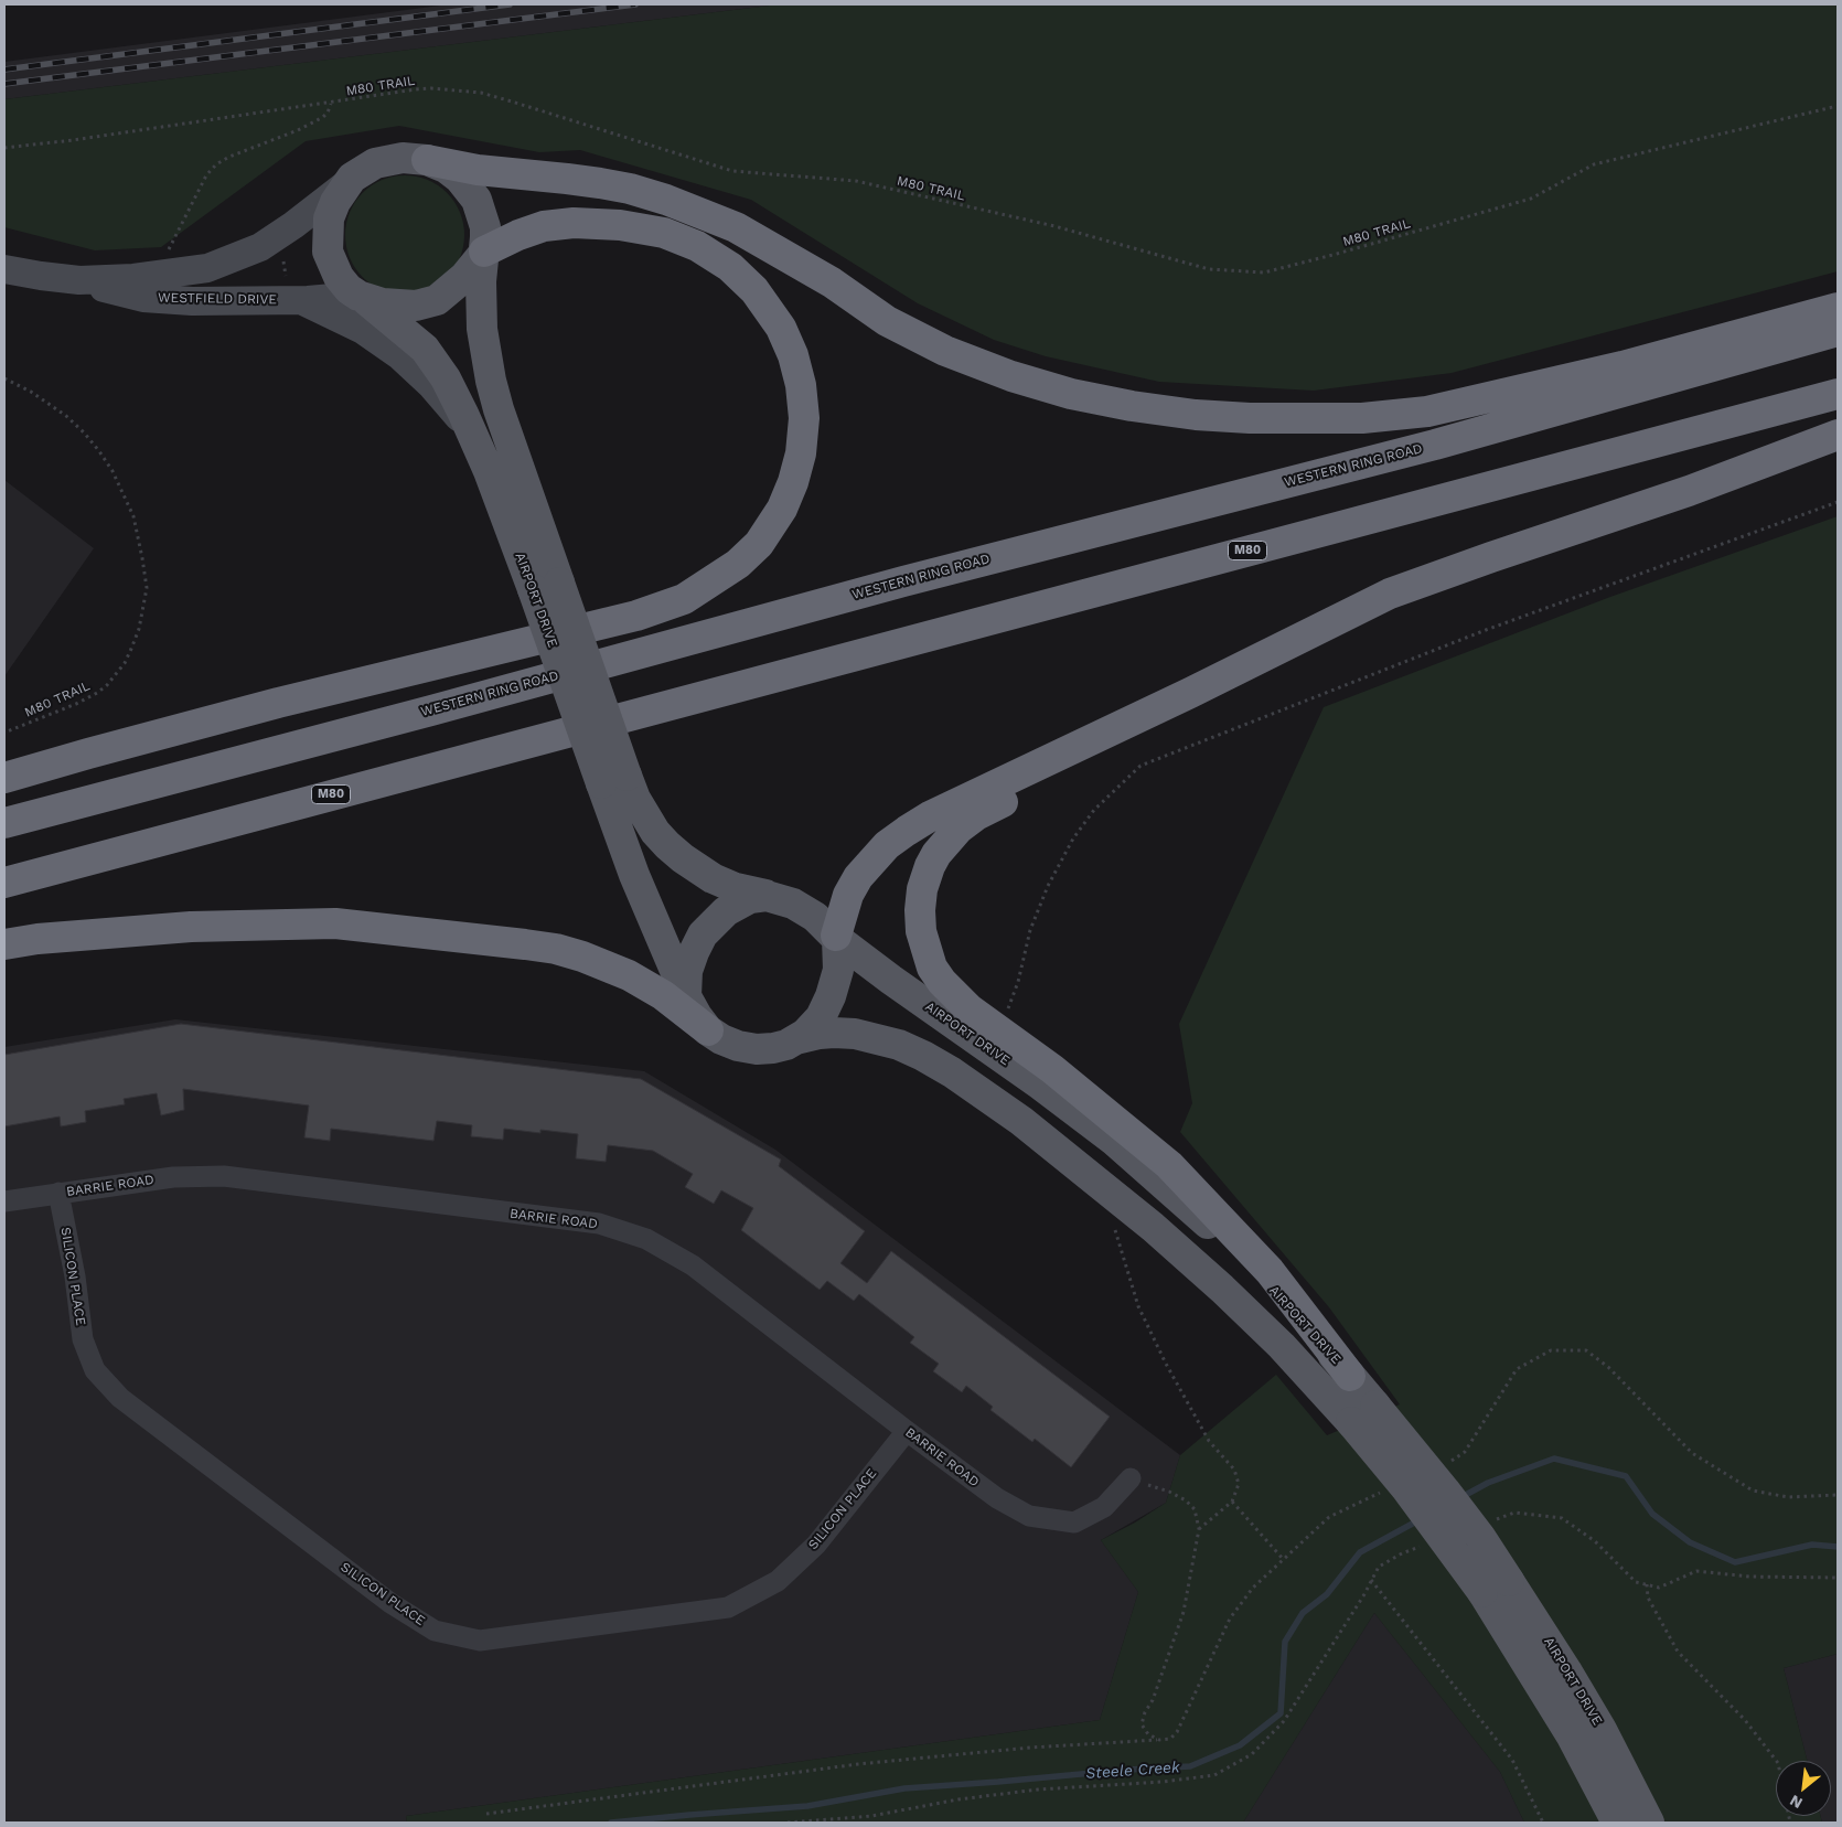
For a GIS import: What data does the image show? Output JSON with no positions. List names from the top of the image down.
{
  "streets": {
    "highway": ["WESTERN RING ROAD", "M80"],
    "main road": ["WESTFIELD DRIVE", "AIRPORT DRIVE"],
    "street": ["BARRIE ROAD", "SILICON PLACE"],
    "path": ["M80 TRAIL"]
  },
  "crossings": [
    ["WESTFIELD DRIVE", "AIRPORT DRIVE"],
    ["BARRIE ROAD", "SILICON PLACE"]
  ],
  "water": ["Steele Creek"],
  "north": "bottom left"
}
